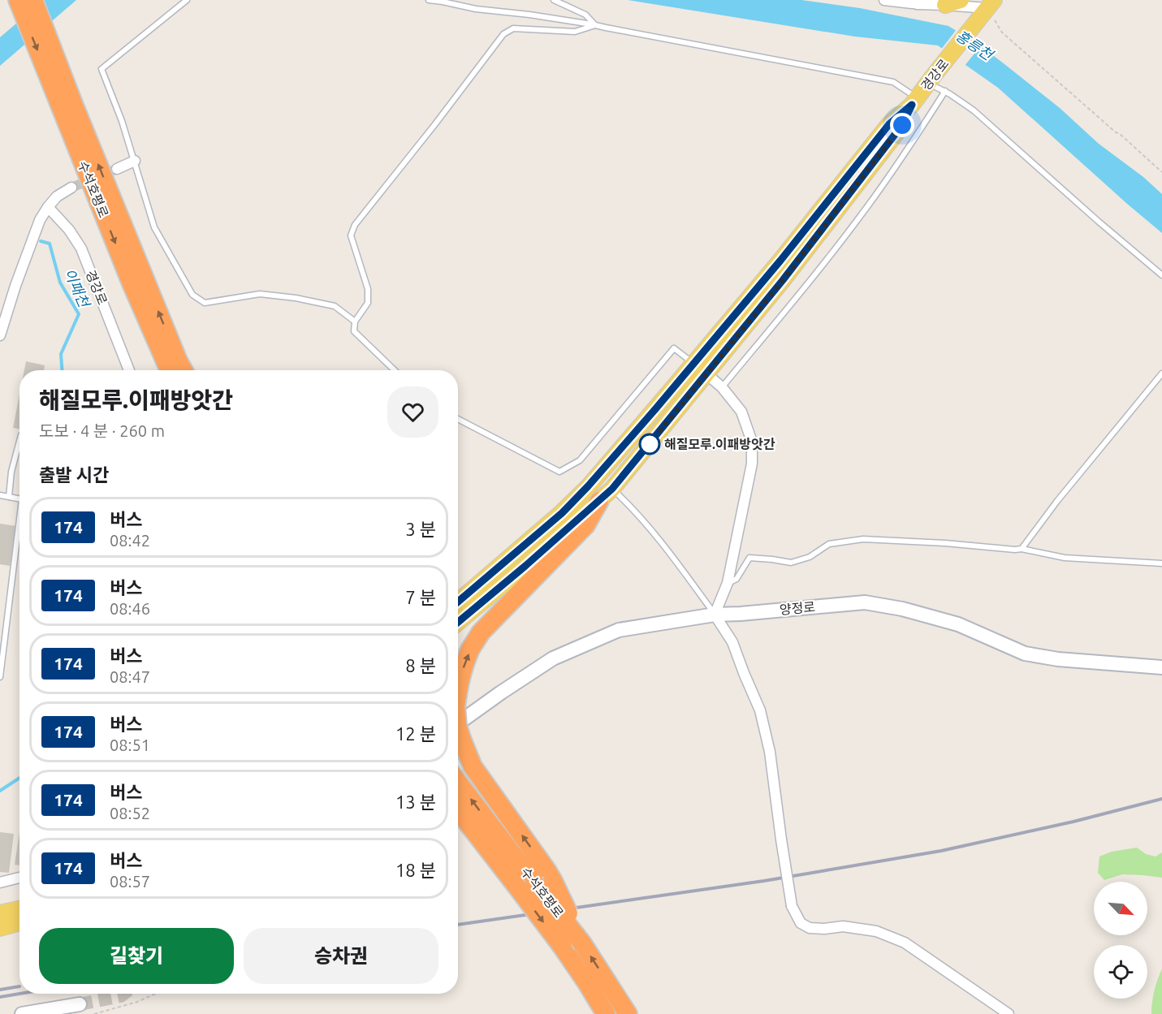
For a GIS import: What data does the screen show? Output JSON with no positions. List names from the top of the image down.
{
  "streets": {
    "highway": ["수석호평로"],
    "main road": ["경강로", "양정로"]
  },
  "water": ["홍릉천", "이패천"],
  "places": ["해질모루.이패방앗간"],
  "lines": ["bus line 174"],
  "north": "bottom right",
  "page": {
    "heading": [
      ["해질모루.이패방앗간", "도보 · 4 분 · 260 m"],
      "출발 시간"
    ],
    "list": [
      {
        "mark": "174",
        "name": "버스",
        "note": "08:42",
        "value": "3 분"
      },
      {
        "mark": "174",
        "name": "버스",
        "note": "08:46",
        "value": "7 분"
      },
      {
        "mark": "174",
        "name": "버스",
        "note": "08:47",
        "value": "8 분"
      },
      {
        "mark": "174",
        "name": "버스",
        "note": "08:51",
        "value": "12 분"
      },
      {
        "mark": "174",
        "name": "버스",
        "note": "08:52",
        "value": "13 분"
      },
      {
        "mark": "174",
        "name": "버스",
        "note": "08:57",
        "value": "18 분"
      }
    ],
    "buttons": ["길찾기", "승차권"]
  }
}
